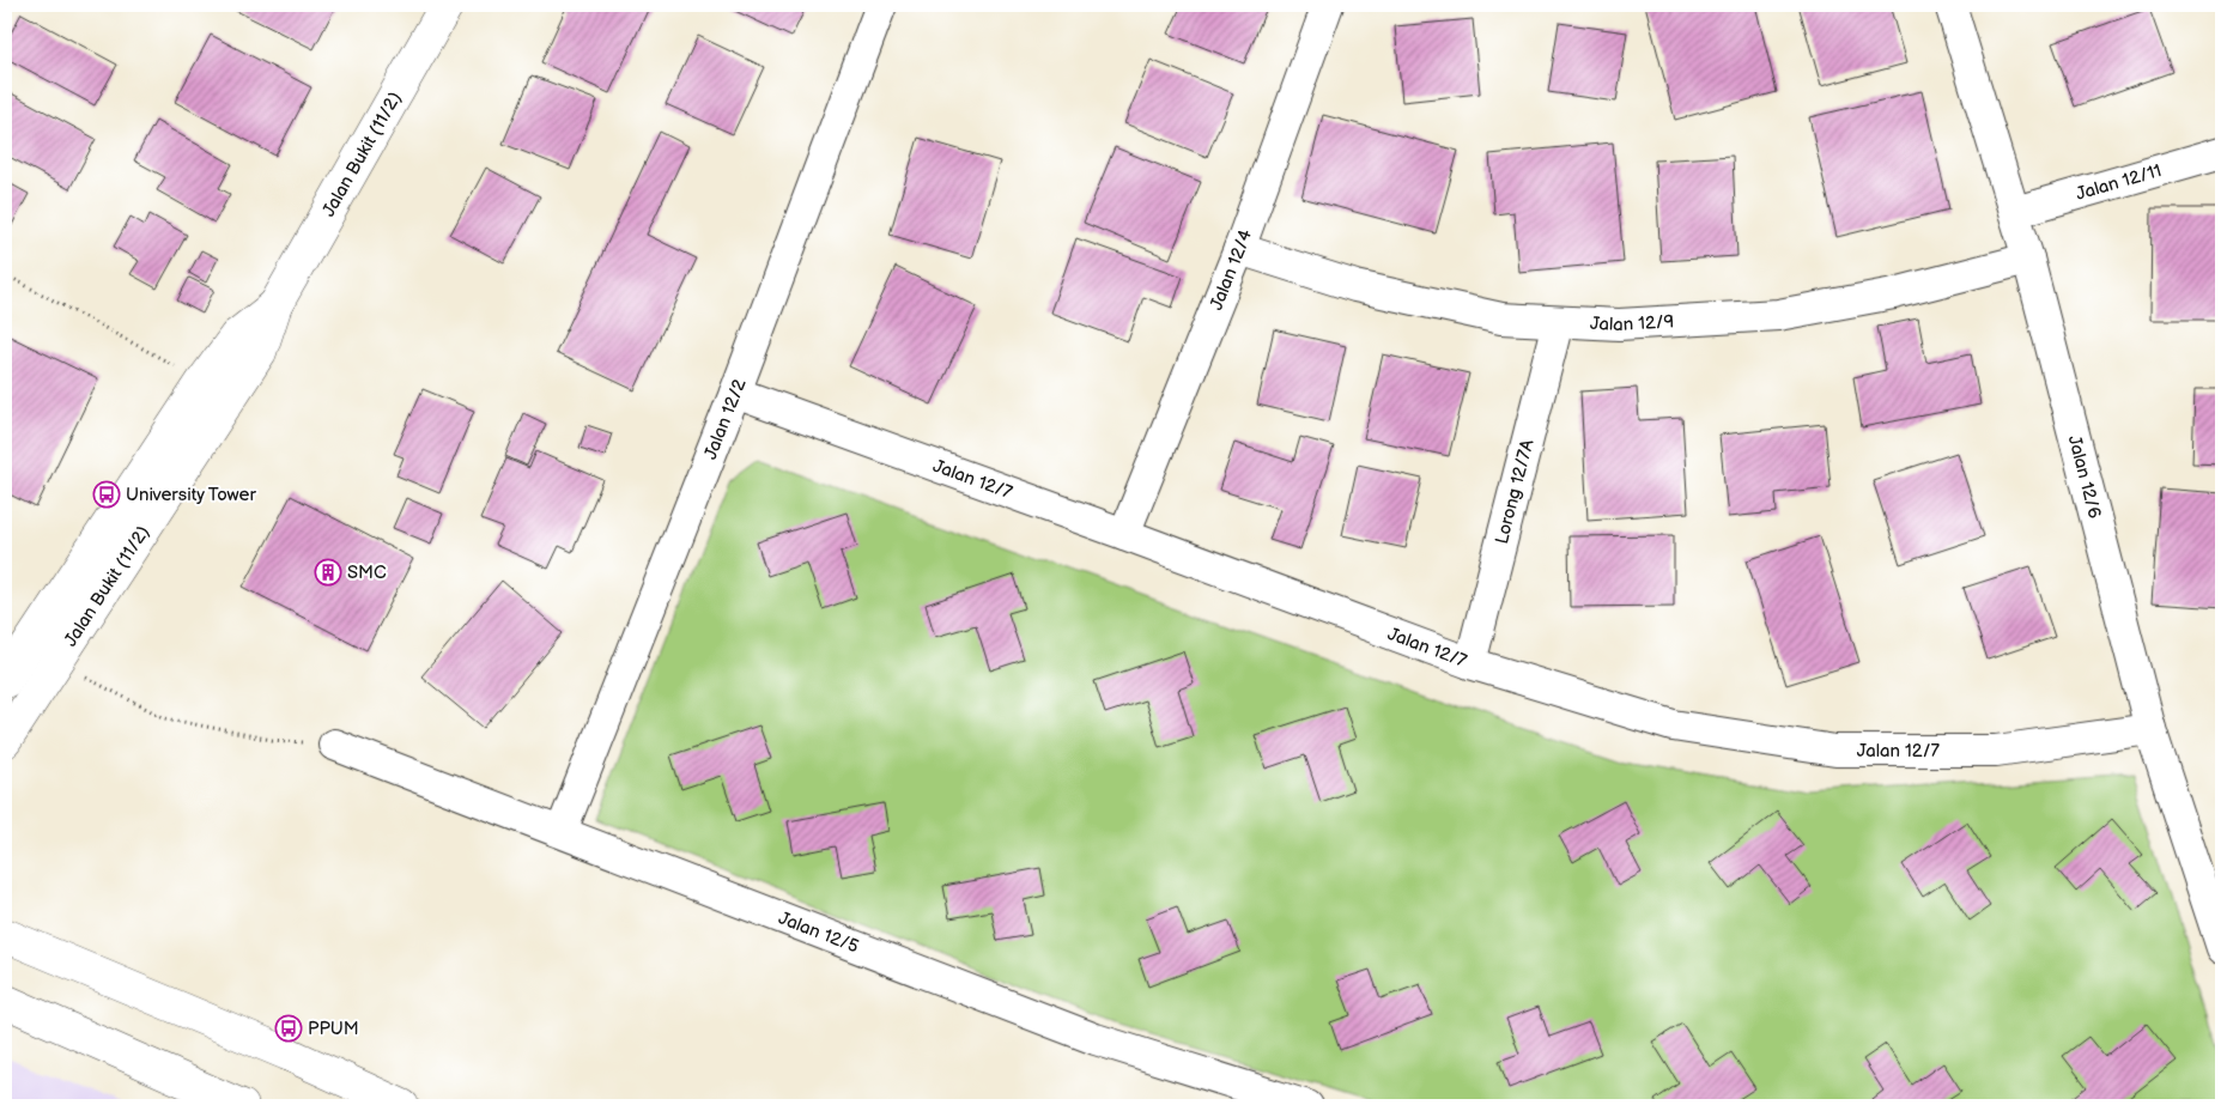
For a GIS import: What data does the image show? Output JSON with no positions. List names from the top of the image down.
{
  "streets": {
    "street": [
      "Jalan Bukit (11/2)",
      "Jalan 12/11",
      "Jalan 12/4",
      "Jalan 12/9",
      "Jalan 12/2",
      "Jalan 12/6",
      "Jalan 12/7",
      "Lorong 12/7A",
      "Jalan 12/5"
    ]
  },
  "crossings": [
    ["Jalan 12/11", "Jalan 12/6"],
    ["Jalan 12/4", "Jalan 12/9"],
    ["Jalan 12/4", "Jalan 12/7"],
    ["Jalan 12/9", "Jalan 12/6"],
    ["Jalan 12/9", "Lorong 12/7A"],
    ["Jalan 12/2", "Jalan 12/7"],
    ["Jalan 12/2", "Jalan 12/5"],
    ["Jalan 12/6", "Jalan 12/7"],
    ["Jalan 12/7", "Lorong 12/7A"]
  ],
  "places": {
    "bus stop": ["University Tower", "PPUM"],
    "building": ["SMC"]
  }
}
